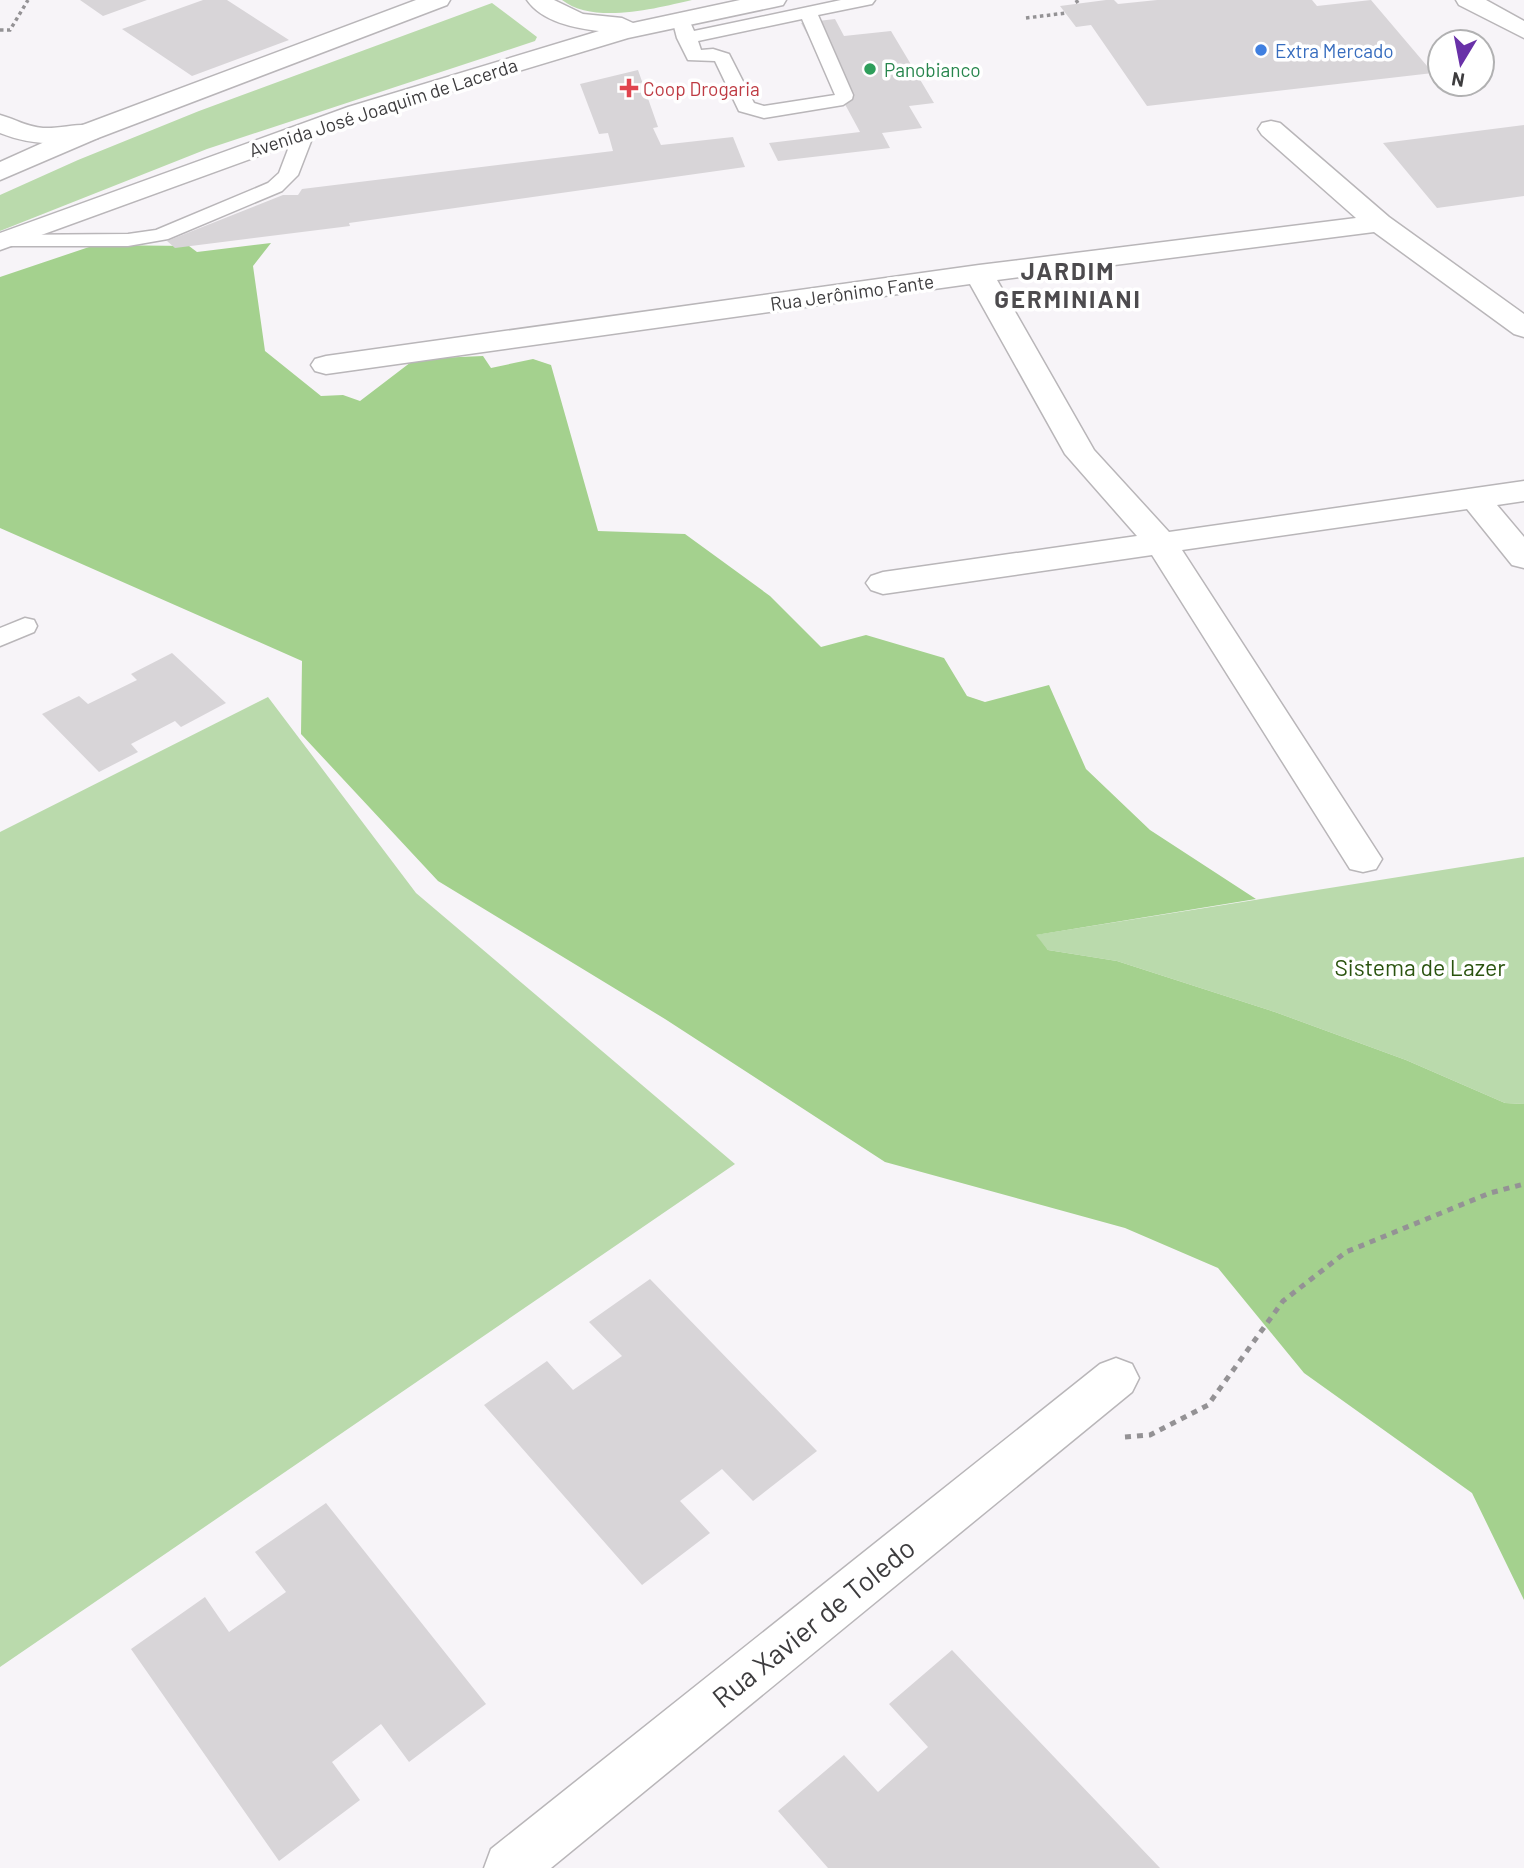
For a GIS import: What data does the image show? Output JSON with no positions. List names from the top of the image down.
{
  "streets": {
    "street": ["Avenida José Joaquim de Lacerda", "Rua Jerônimo Fante", "Rua Xavier de Toledo"]
  },
  "districts": ["JARDIM GERMINIANI"],
  "parks": ["Sistema de Lazer"],
  "places": {
    "other": ["Extra Mercado", "Panobianco"],
    "health": ["Coop Drogaria"]
  },
  "north": "bottom"
}
